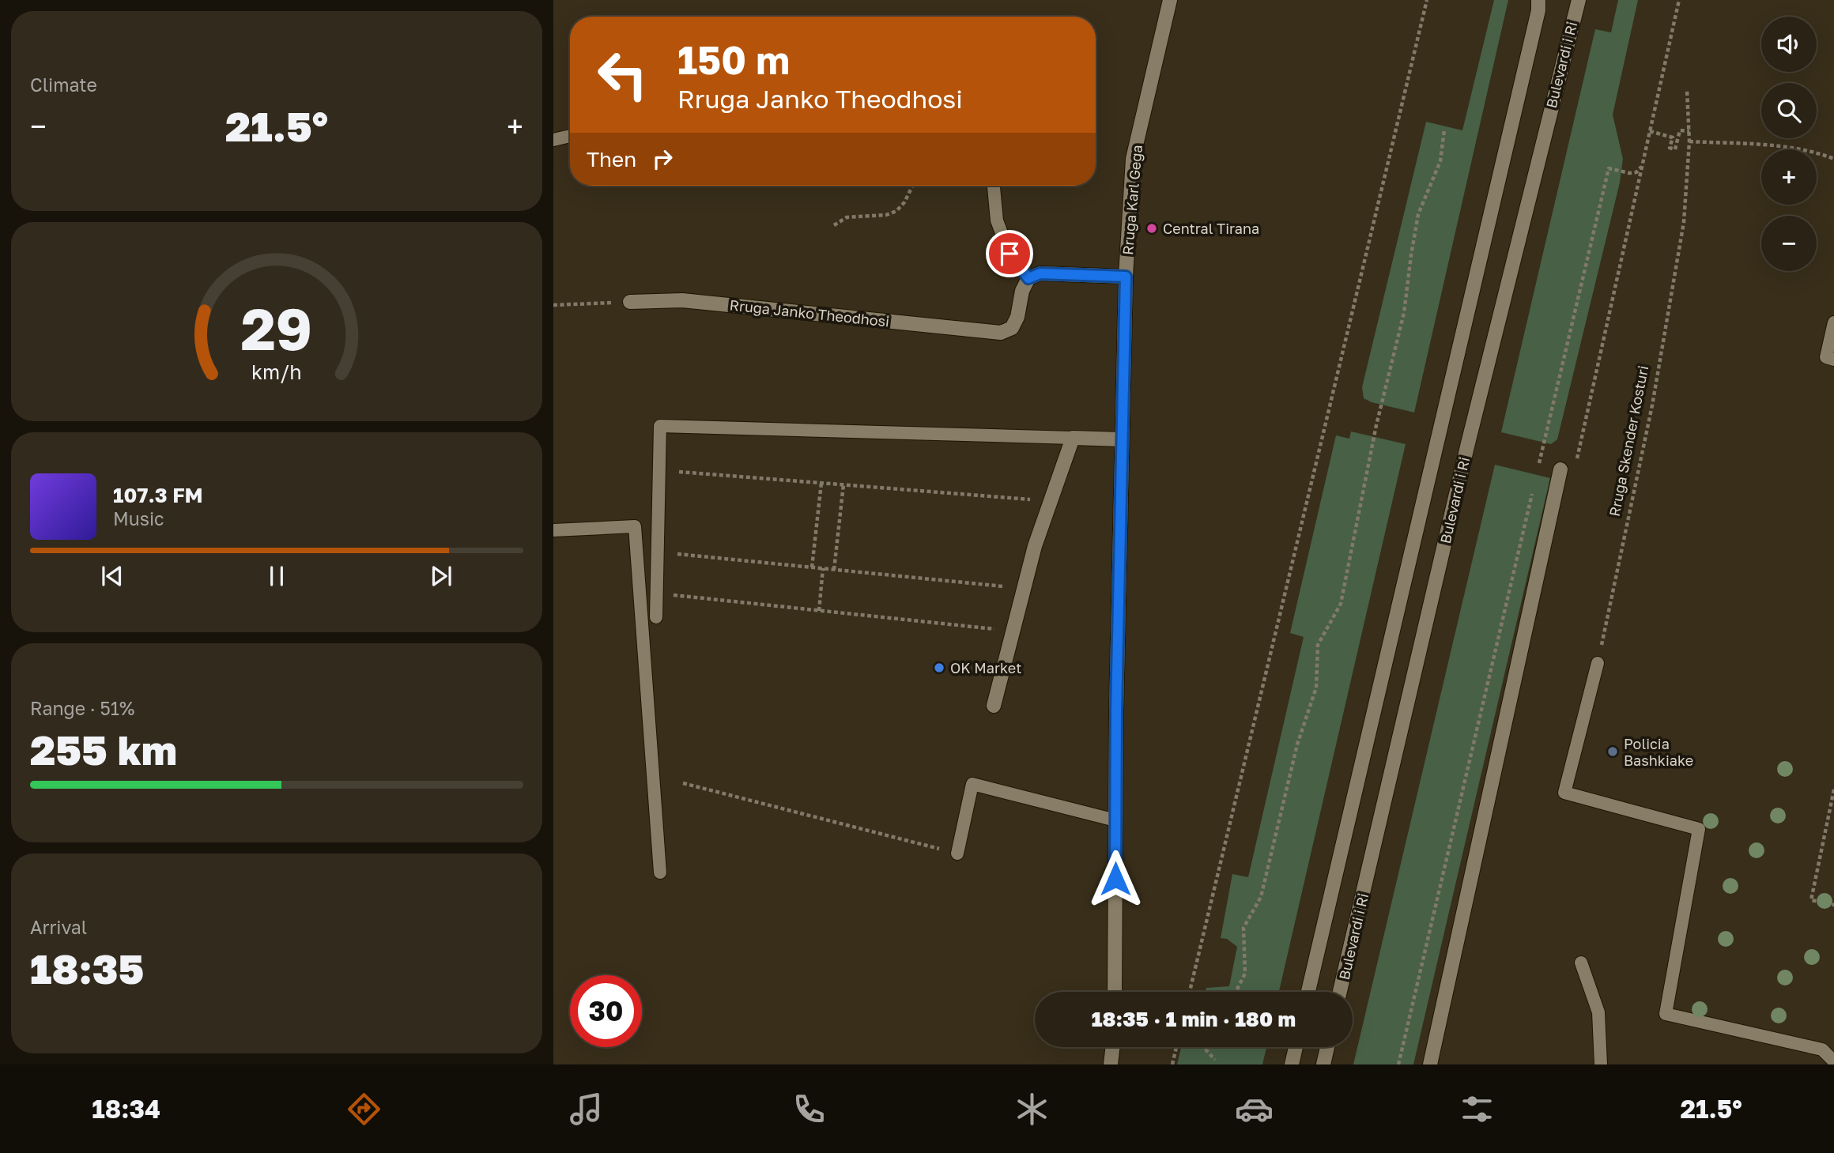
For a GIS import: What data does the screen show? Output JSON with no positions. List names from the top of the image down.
{
  "streets": {
    "street": ["Bulevardi i Ri", "Rruga Karl Gega", "Rruga Janko Theodhosi"],
    "path": ["Rruga Skender Kosturi"]
  },
  "places": ["Central Tirana", "OK Market", "Policia Bashkiake"],
  "page": {
    "tile": [
      "Climate",
      ["Range · 51%", "255 km"],
      ["Arrival", "18:35"]
    ],
    "map_buttons": ["+", "−"],
    "turn": ["150 m", "Rruga Janko Theodhosi"],
    "heat": ["−", "21.5°", "+"],
    "then": "Then",
    "song": ["107.3 FM", "Music"],
    "limit": "30",
    "trip": "18:35 · 1 min · 180 m",
    "tabs": ["18:34", "21.5°"],
    "gauge": ["29", "km/h"]
  }
}
